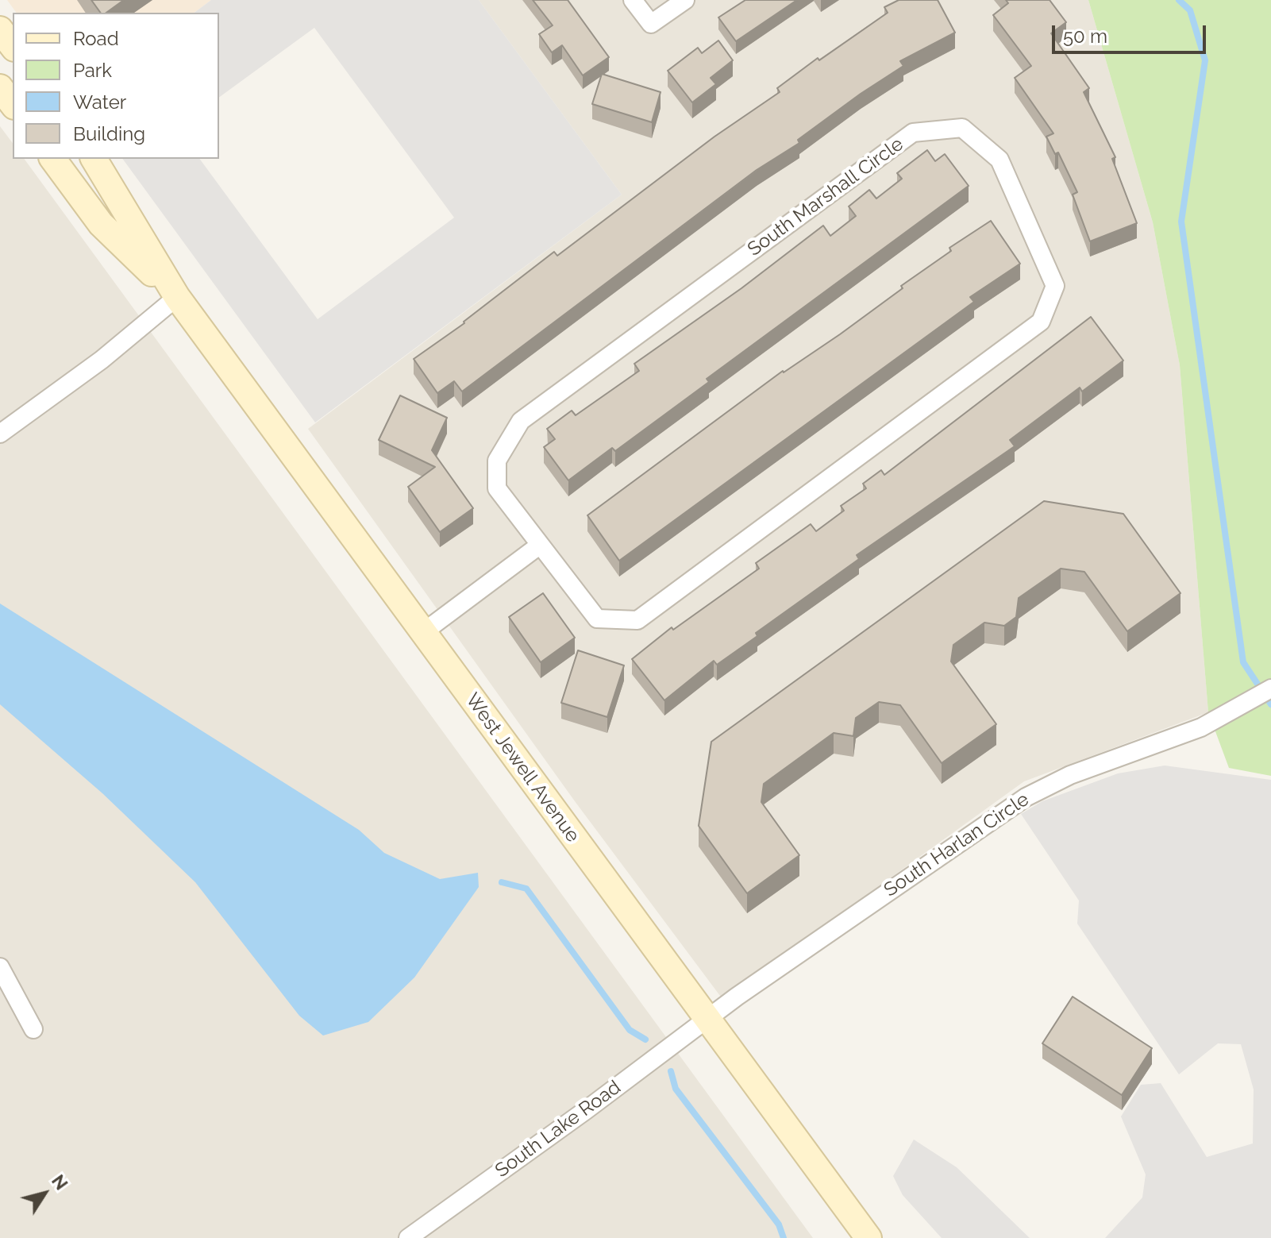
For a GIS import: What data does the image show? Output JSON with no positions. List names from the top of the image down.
{
  "streets": {
    "main road": ["West Jewell Avenue"],
    "street": ["South Marshall Circle", "South Harlan Circle", "South Lake Road"]
  },
  "crossings": [
    ["West Jewell Avenue", "South Harlan Circle"],
    ["West Jewell Avenue", "South Lake Road"],
    ["South Harlan Circle", "South Lake Road"]
  ],
  "legend": [
    "Road",
    "Park",
    "Water",
    "Building"
  ],
  "scale_bar": "50 m",
  "north": "top right"
}
